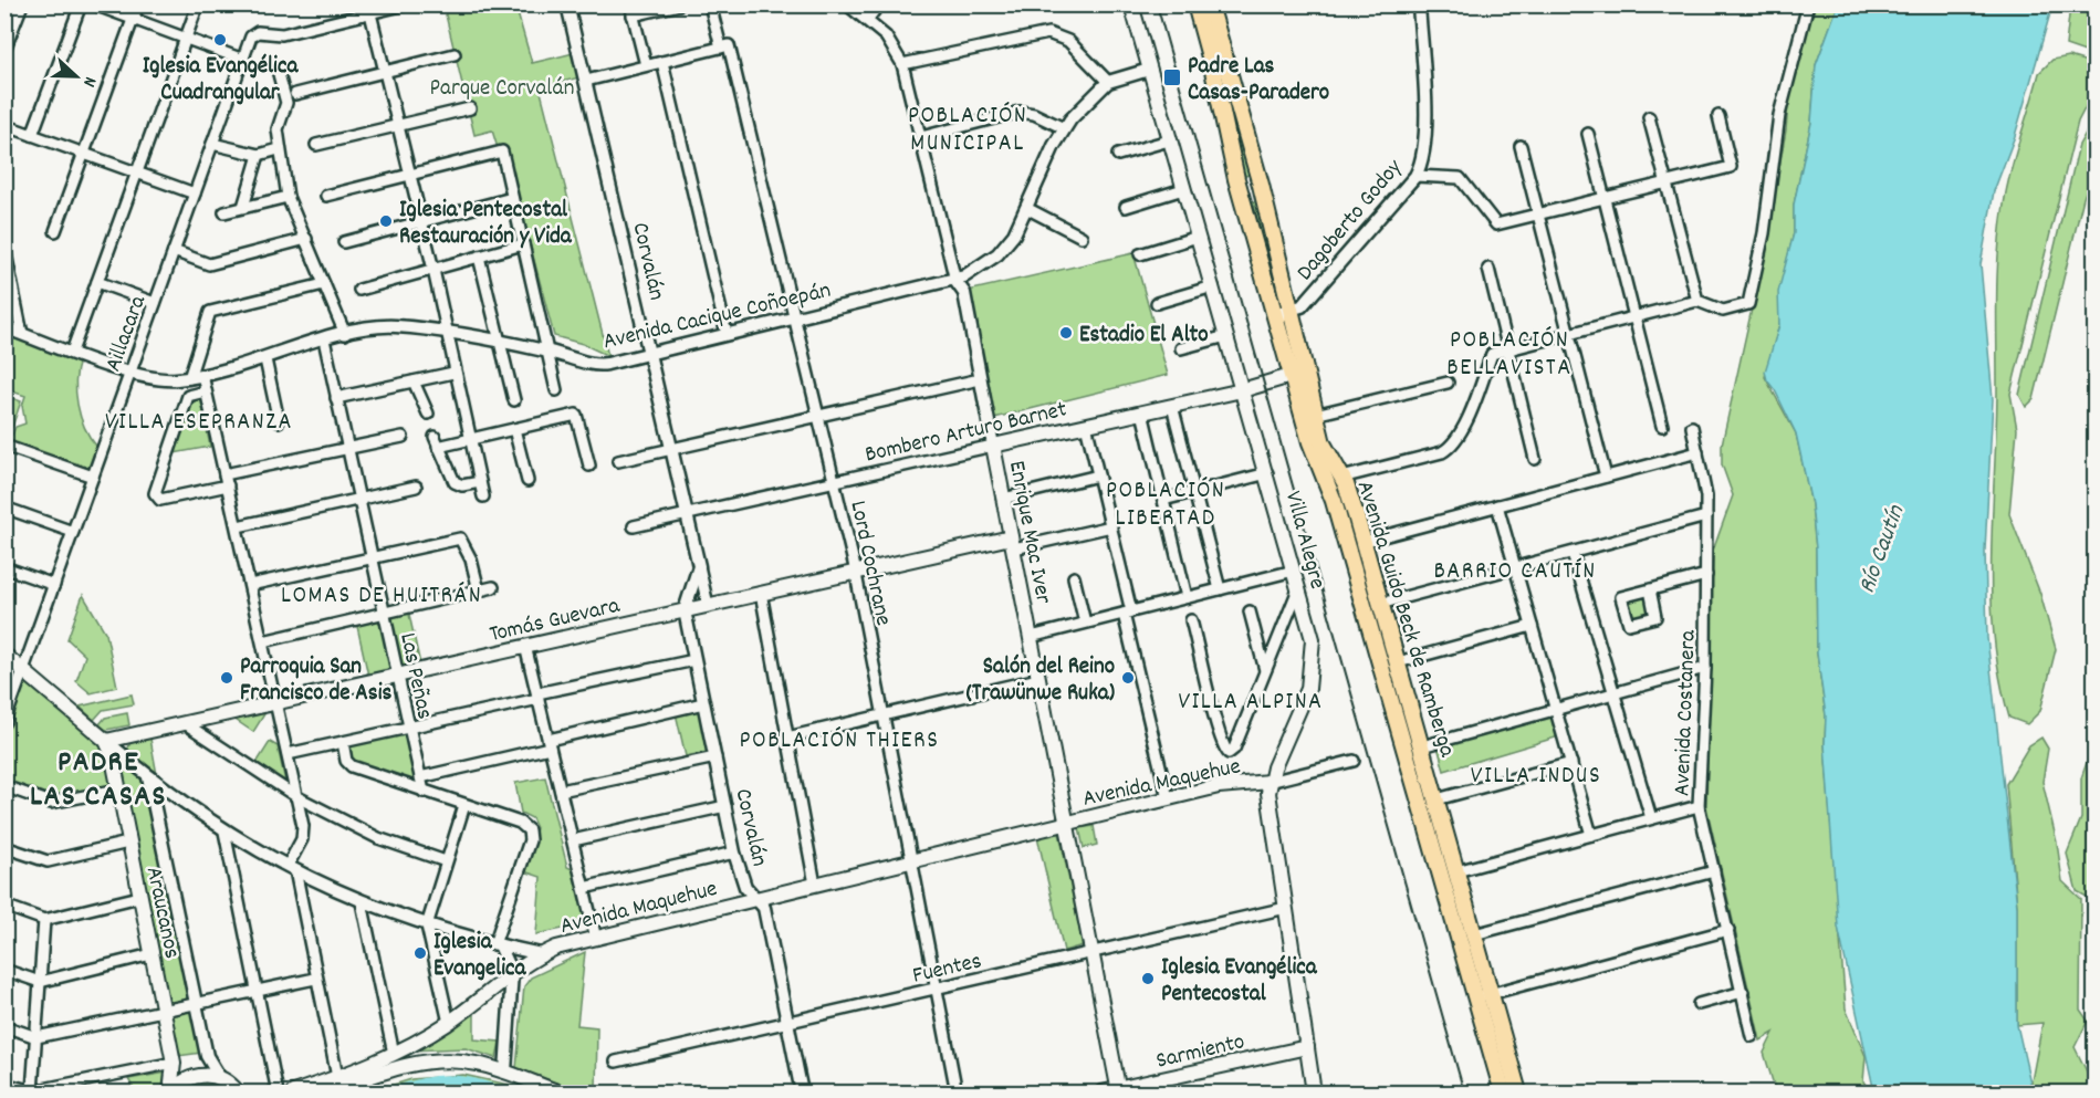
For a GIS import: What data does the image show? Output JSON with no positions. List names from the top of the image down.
{
  "streets": {
    "main road": [
      "Bombero Arturo Barnet",
      "Enrique Mac Iver",
      "Villa Alegre",
      "Tomás Guevara",
      "Avenida Guido Beck de Ramberga",
      "Avenida Maquehue",
      "Araucanos",
      "Sarmiento"
    ],
    "street": [
      "Dagoberto Godoy",
      "Corvalán",
      "Avenida Cacique Coñoepán",
      "Aillacara",
      "Lord Cochrane",
      "Las Peñas",
      "Avenida Costanera",
      "Fuentes"
    ]
  },
  "crossings": [
    ["Dagoberto Godoy", "Avenida Guido Beck de Ramberga"],
    ["Corvalán", "Avenida Cacique Coñoepán"],
    ["Corvalán", "Bombero Arturo Barnet"],
    ["Corvalán", "Tomás Guevara"],
    ["Corvalán", "Avenida Maquehue"],
    ["Corvalán", "Fuentes"],
    ["Avenida Cacique Coñoepán", "Aillacara"],
    ["Avenida Cacique Coñoepán", "Enrique Mac Iver"],
    ["Avenida Cacique Coñoepán", "Villa Alegre"],
    ["Avenida Cacique Coñoepán", "Lord Cochrane"],
    ["Avenida Cacique Coñoepán", "Las Peñas"],
    ["Aillacara", "Avenida Maquehue"],
    ["Bombero Arturo Barnet", "Enrique Mac Iver"],
    ["Bombero Arturo Barnet", "Villa Alegre"],
    ["Bombero Arturo Barnet", "Lord Cochrane"],
    ["Bombero Arturo Barnet", "Avenida Guido Beck de Ramberga"],
    ["Enrique Mac Iver", "Tomás Guevara"],
    ["Enrique Mac Iver", "Avenida Maquehue"],
    ["Enrique Mac Iver", "Fuentes"],
    ["Enrique Mac Iver", "Sarmiento"],
    ["Villa Alegre", "Avenida Maquehue"],
    ["Villa Alegre", "Fuentes"],
    ["Villa Alegre", "Sarmiento"],
    ["Lord Cochrane", "Tomás Guevara"],
    ["Lord Cochrane", "Avenida Maquehue"],
    ["Lord Cochrane", "Fuentes"],
    ["Tomás Guevara", "Las Peñas"],
    ["Tomás Guevara", "Avenida Maquehue"],
    ["Tomás Guevara", "Araucanos"],
    ["Avenida Maquehue", "Araucanos"]
  ],
  "districts": [
    "POBLACIÓN MUNICIPAL",
    "POBLACIÓN BELLAVISTA",
    "VILLA ESEPRANZA",
    "POBLACIÓN LIBERTAD",
    "BARRIO CAUTÍN",
    "LOMAS DE HUITRÁN",
    "VILLA ALPINA",
    "POBLACIÓN THIERS",
    "PADRE LAS CASAS",
    "VILLA INDUS"
  ],
  "water": ["Río Cautín"],
  "parks": ["Parque Corvalán"],
  "places": {
    "other": [
      "Iglesia Evangélica Cuadrangular",
      "Iglesia Pentecostal Restauración y Vida",
      "Estadio El Alto",
      "Parroquia San Francisco de Asis",
      "Salón del Reino (Trawünwe Ruka)",
      "Iglesia Evangelica",
      "Iglesia Evangélica Pentecostal"
    ],
    "transit": ["Padre Las Casas-Paradero"]
  },
  "north": "right"
}
